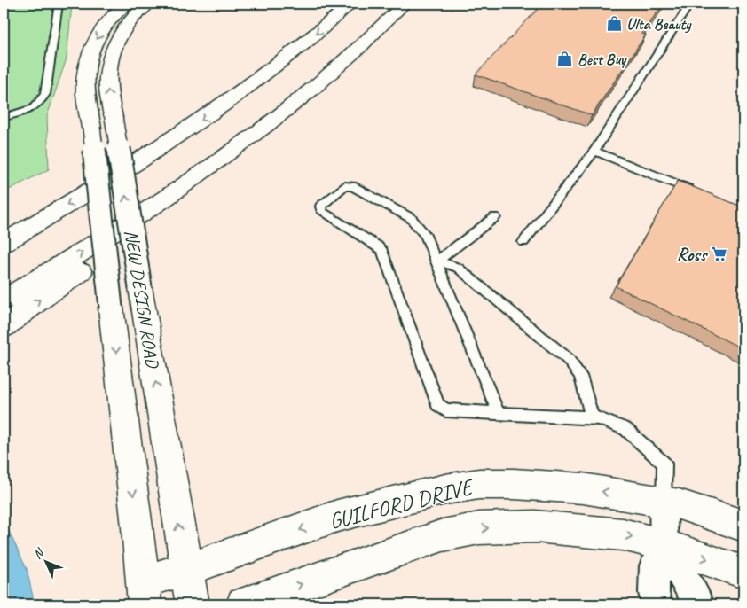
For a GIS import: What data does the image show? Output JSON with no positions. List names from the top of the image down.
{
  "streets": {
    "main road": ["NEW DESIGN ROAD", "GUILFORD DRIVE"]
  },
  "crossings": [
    ["NEW DESIGN ROAD", "GUILFORD DRIVE"]
  ],
  "places": {
    "shop": ["Ulta Beauty", "Best Buy"],
    "supermarket": ["Ross"]
  },
  "north": "top left"
}
